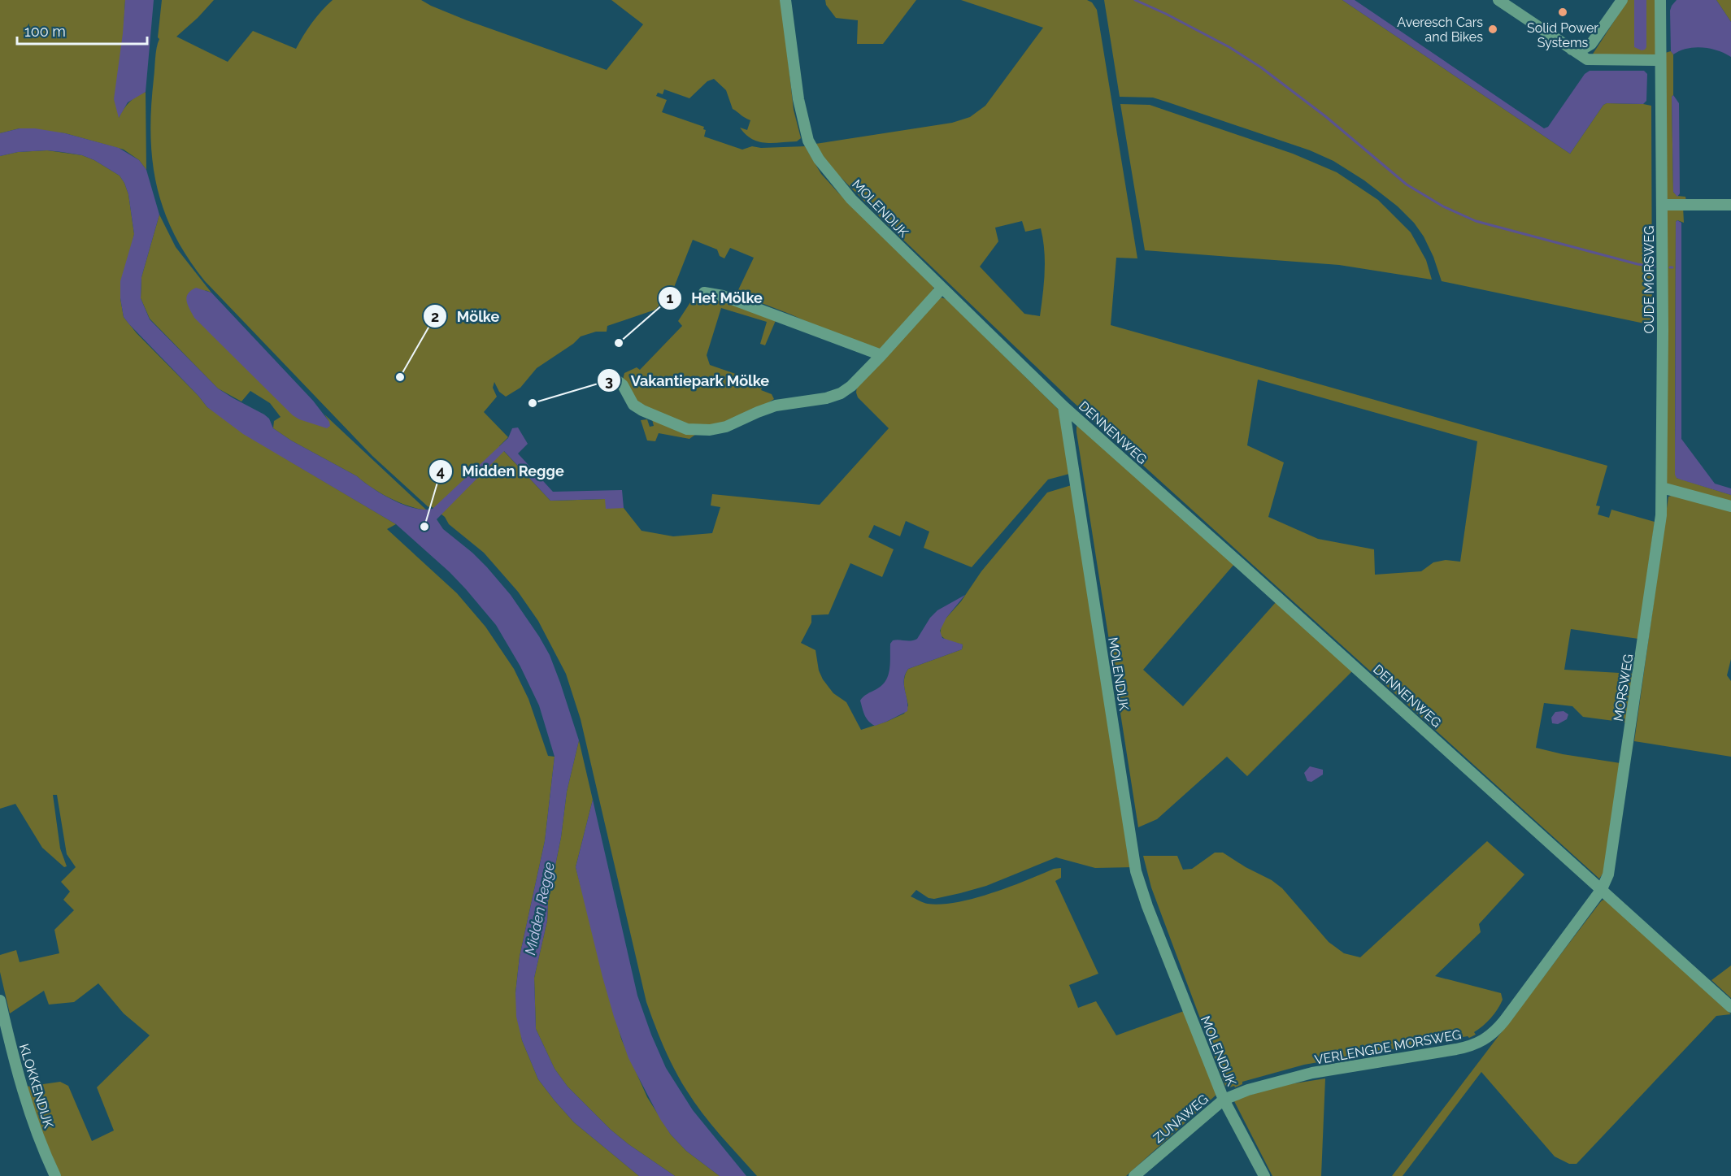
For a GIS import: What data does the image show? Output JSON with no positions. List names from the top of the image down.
{
  "streets": {
    "street": [
      "MOLENDIJK",
      "OUDE MORSWEG",
      "DENNENWEG",
      "MORSWEG",
      "VERLENGDE MORSWEG",
      "KLOKKENDIJK",
      "ZUNAWEG"
    ]
  },
  "crossings": [
    ["MOLENDIJK", "DENNENWEG"],
    ["MOLENDIJK", "VERLENGDE MORSWEG"],
    ["MOLENDIJK", "ZUNAWEG"],
    ["OUDE MORSWEG", "MORSWEG"],
    ["DENNENWEG", "MORSWEG"],
    ["DENNENWEG", "VERLENGDE MORSWEG"],
    ["MORSWEG", "VERLENGDE MORSWEG"],
    ["VERLENGDE MORSWEG", "ZUNAWEG"]
  ],
  "water": ["Midden Regge"],
  "places": [
    "Solid Power Systems",
    "Averesch Cars and Bikes",
    "Het Mölke",
    "Mölke",
    "Vakantiepark Mölke",
    "Midden Regge"
  ],
  "scale_bar": "100 m"
}
